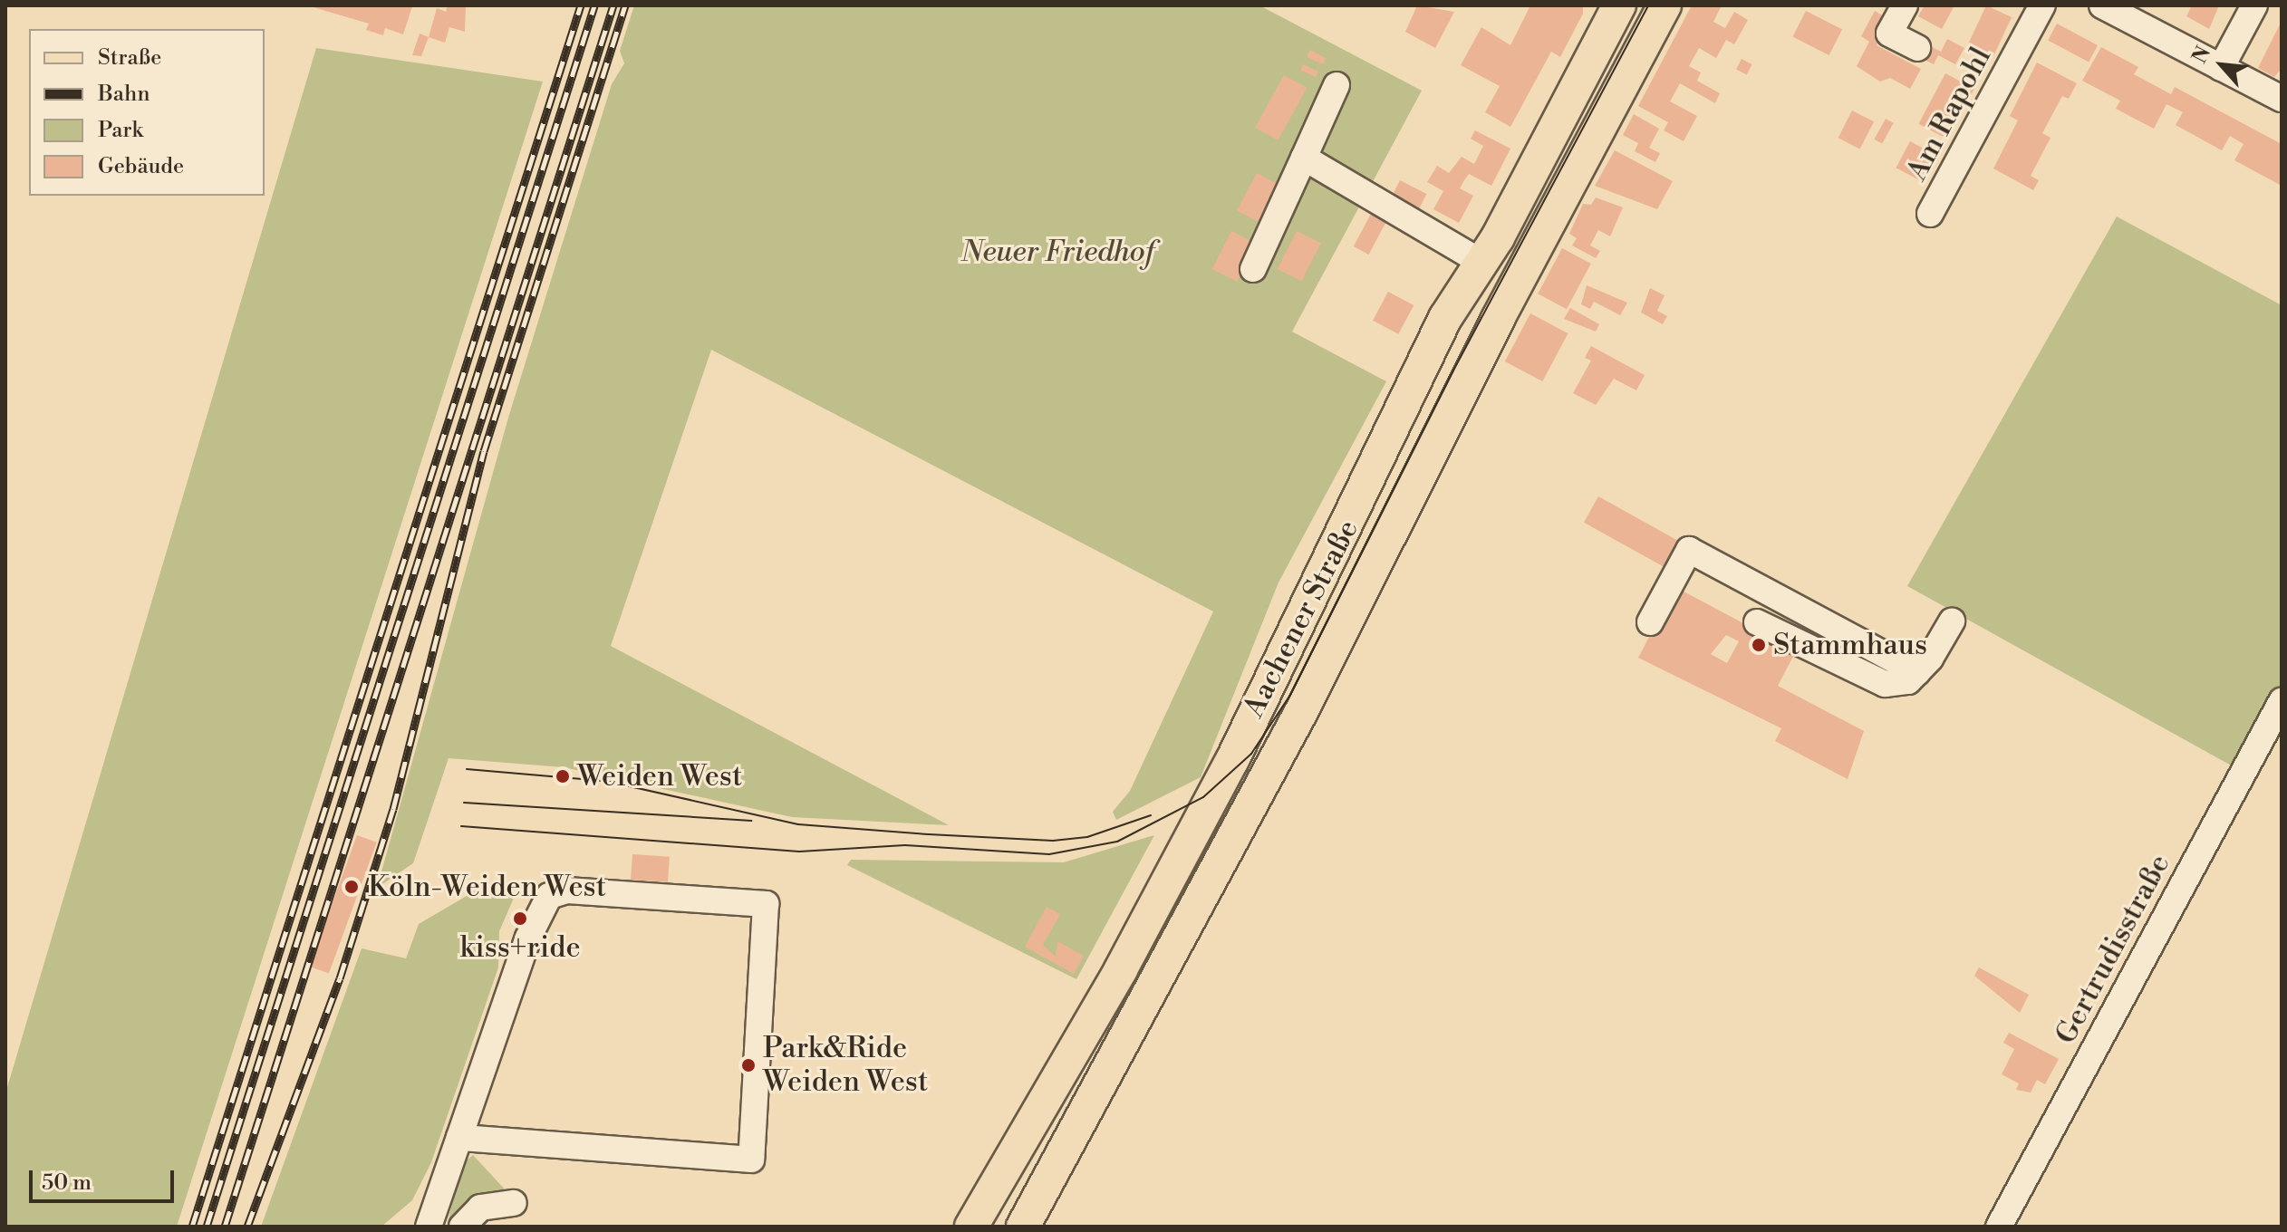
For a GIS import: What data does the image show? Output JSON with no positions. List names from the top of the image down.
{
  "streets": {
    "main road": ["Aachener Straße"],
    "street": ["Am Rapohl", "Gertrudisstraße"]
  },
  "parks": ["Neuer Friedhof"],
  "places": [
    "Stammhaus",
    "Weiden West",
    "Köln-Weiden West",
    "kiss+ride",
    "Park&Ride Weiden West"
  ],
  "legend": [
    "Straße",
    "Bahn",
    "Park",
    "Gebäude"
  ],
  "scale_bar": "50 m",
  "north": "top left"
}
